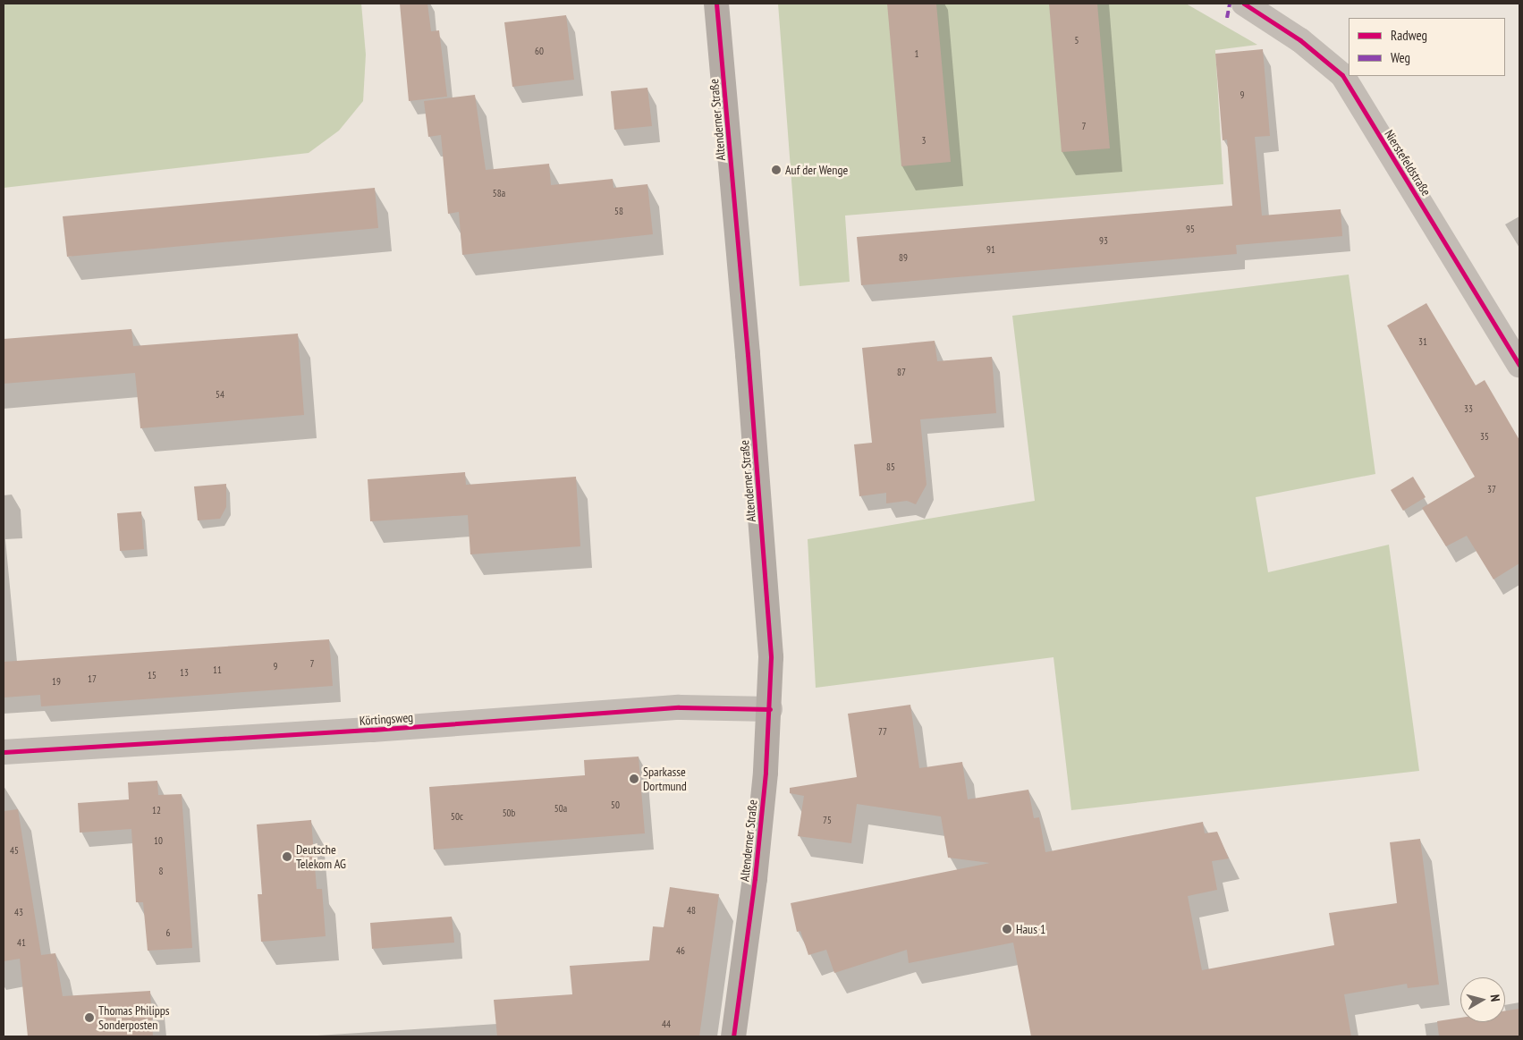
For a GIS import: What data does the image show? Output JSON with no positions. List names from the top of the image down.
{
  "streets": {
    "main road": ["Altenderner Straße"],
    "street": ["Nierstefeldstraße", "Körtingsweg"]
  },
  "crossings": [
    ["Altenderner Straße", "Körtingsweg"]
  ],
  "places": [
    "Auf der Wenge",
    "Sparkasse Dortmund",
    "Deutsche Telekom AG",
    "Haus 1",
    "Thomas Philipps Sonderposten"
  ],
  "house_numbers": [
    "5",
    "60",
    "1",
    "9",
    "7",
    "3",
    "58a",
    "58",
    "95",
    "93",
    "91",
    "89",
    "31",
    "87",
    "54",
    "33",
    "35",
    "85",
    "37",
    "7",
    "9",
    "11",
    "13",
    "15",
    "17",
    "19",
    "77",
    "50",
    "50a",
    "12",
    "50b",
    "50c",
    "75",
    "10",
    "45",
    "8",
    "48",
    "43",
    "6",
    "41",
    "46",
    "44"
  ],
  "legend": ["Radweg", "Weg"],
  "north": "right"
}
